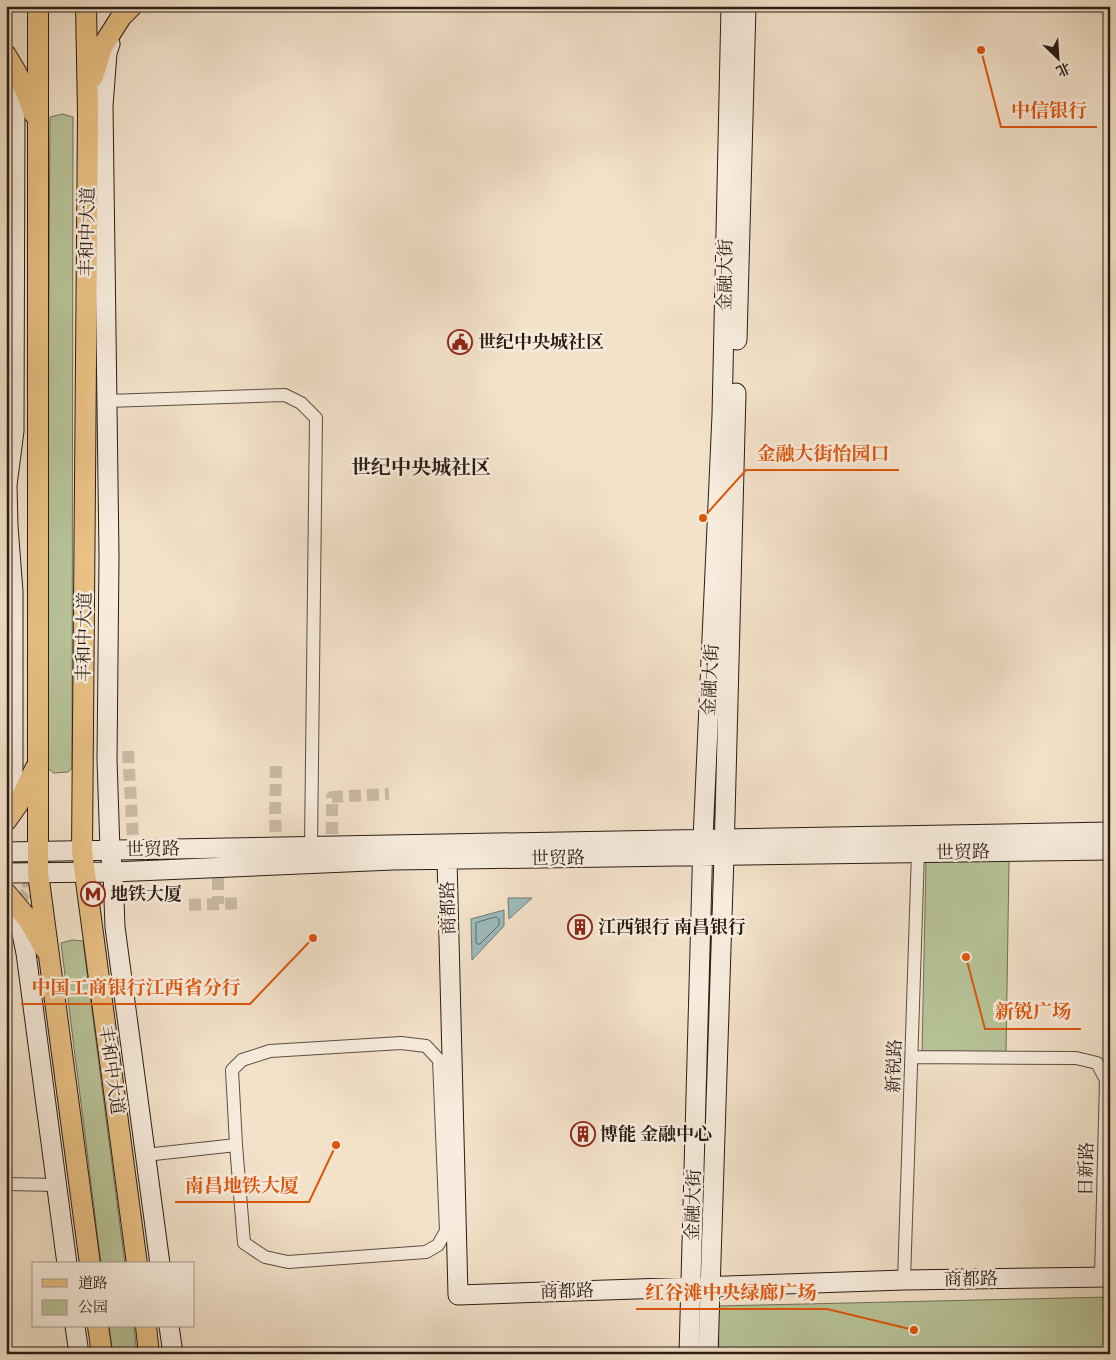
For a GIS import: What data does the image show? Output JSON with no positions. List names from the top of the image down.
{
  "streets": {
    "main road": [
      "丰和中大道",
      "金融大街",
      "世贸路",
      "商都路"
    ],
    "street": ["新锐路", "日新路"]
  },
  "crossings": [
    ["丰和中大道", "世贸路"],
    ["金融大街", "世贸路"],
    ["金融大街", "商都路"],
    ["世贸路", "商都路"],
    ["世贸路", "新锐路"],
    ["商都路", "新锐路"],
    ["商都路", "日新路"],
    ["新锐路", "日新路"]
  ],
  "districts": ["世纪中央城社区"],
  "places": {
    "other": [
      "中信银行",
      "金融大街怡园口",
      "中国工商银行江西省分行",
      "新锐广场",
      "南昌地铁大厦",
      "红谷滩中央绿廊广场"
    ],
    "public building": ["世纪中央城社区"],
    "metro station": ["地铁大厦"],
    "building": ["江西银行 南昌银行", "博能 金融中心"]
  },
  "legend": ["道路", "公园"],
  "north": "bottom right"
}
